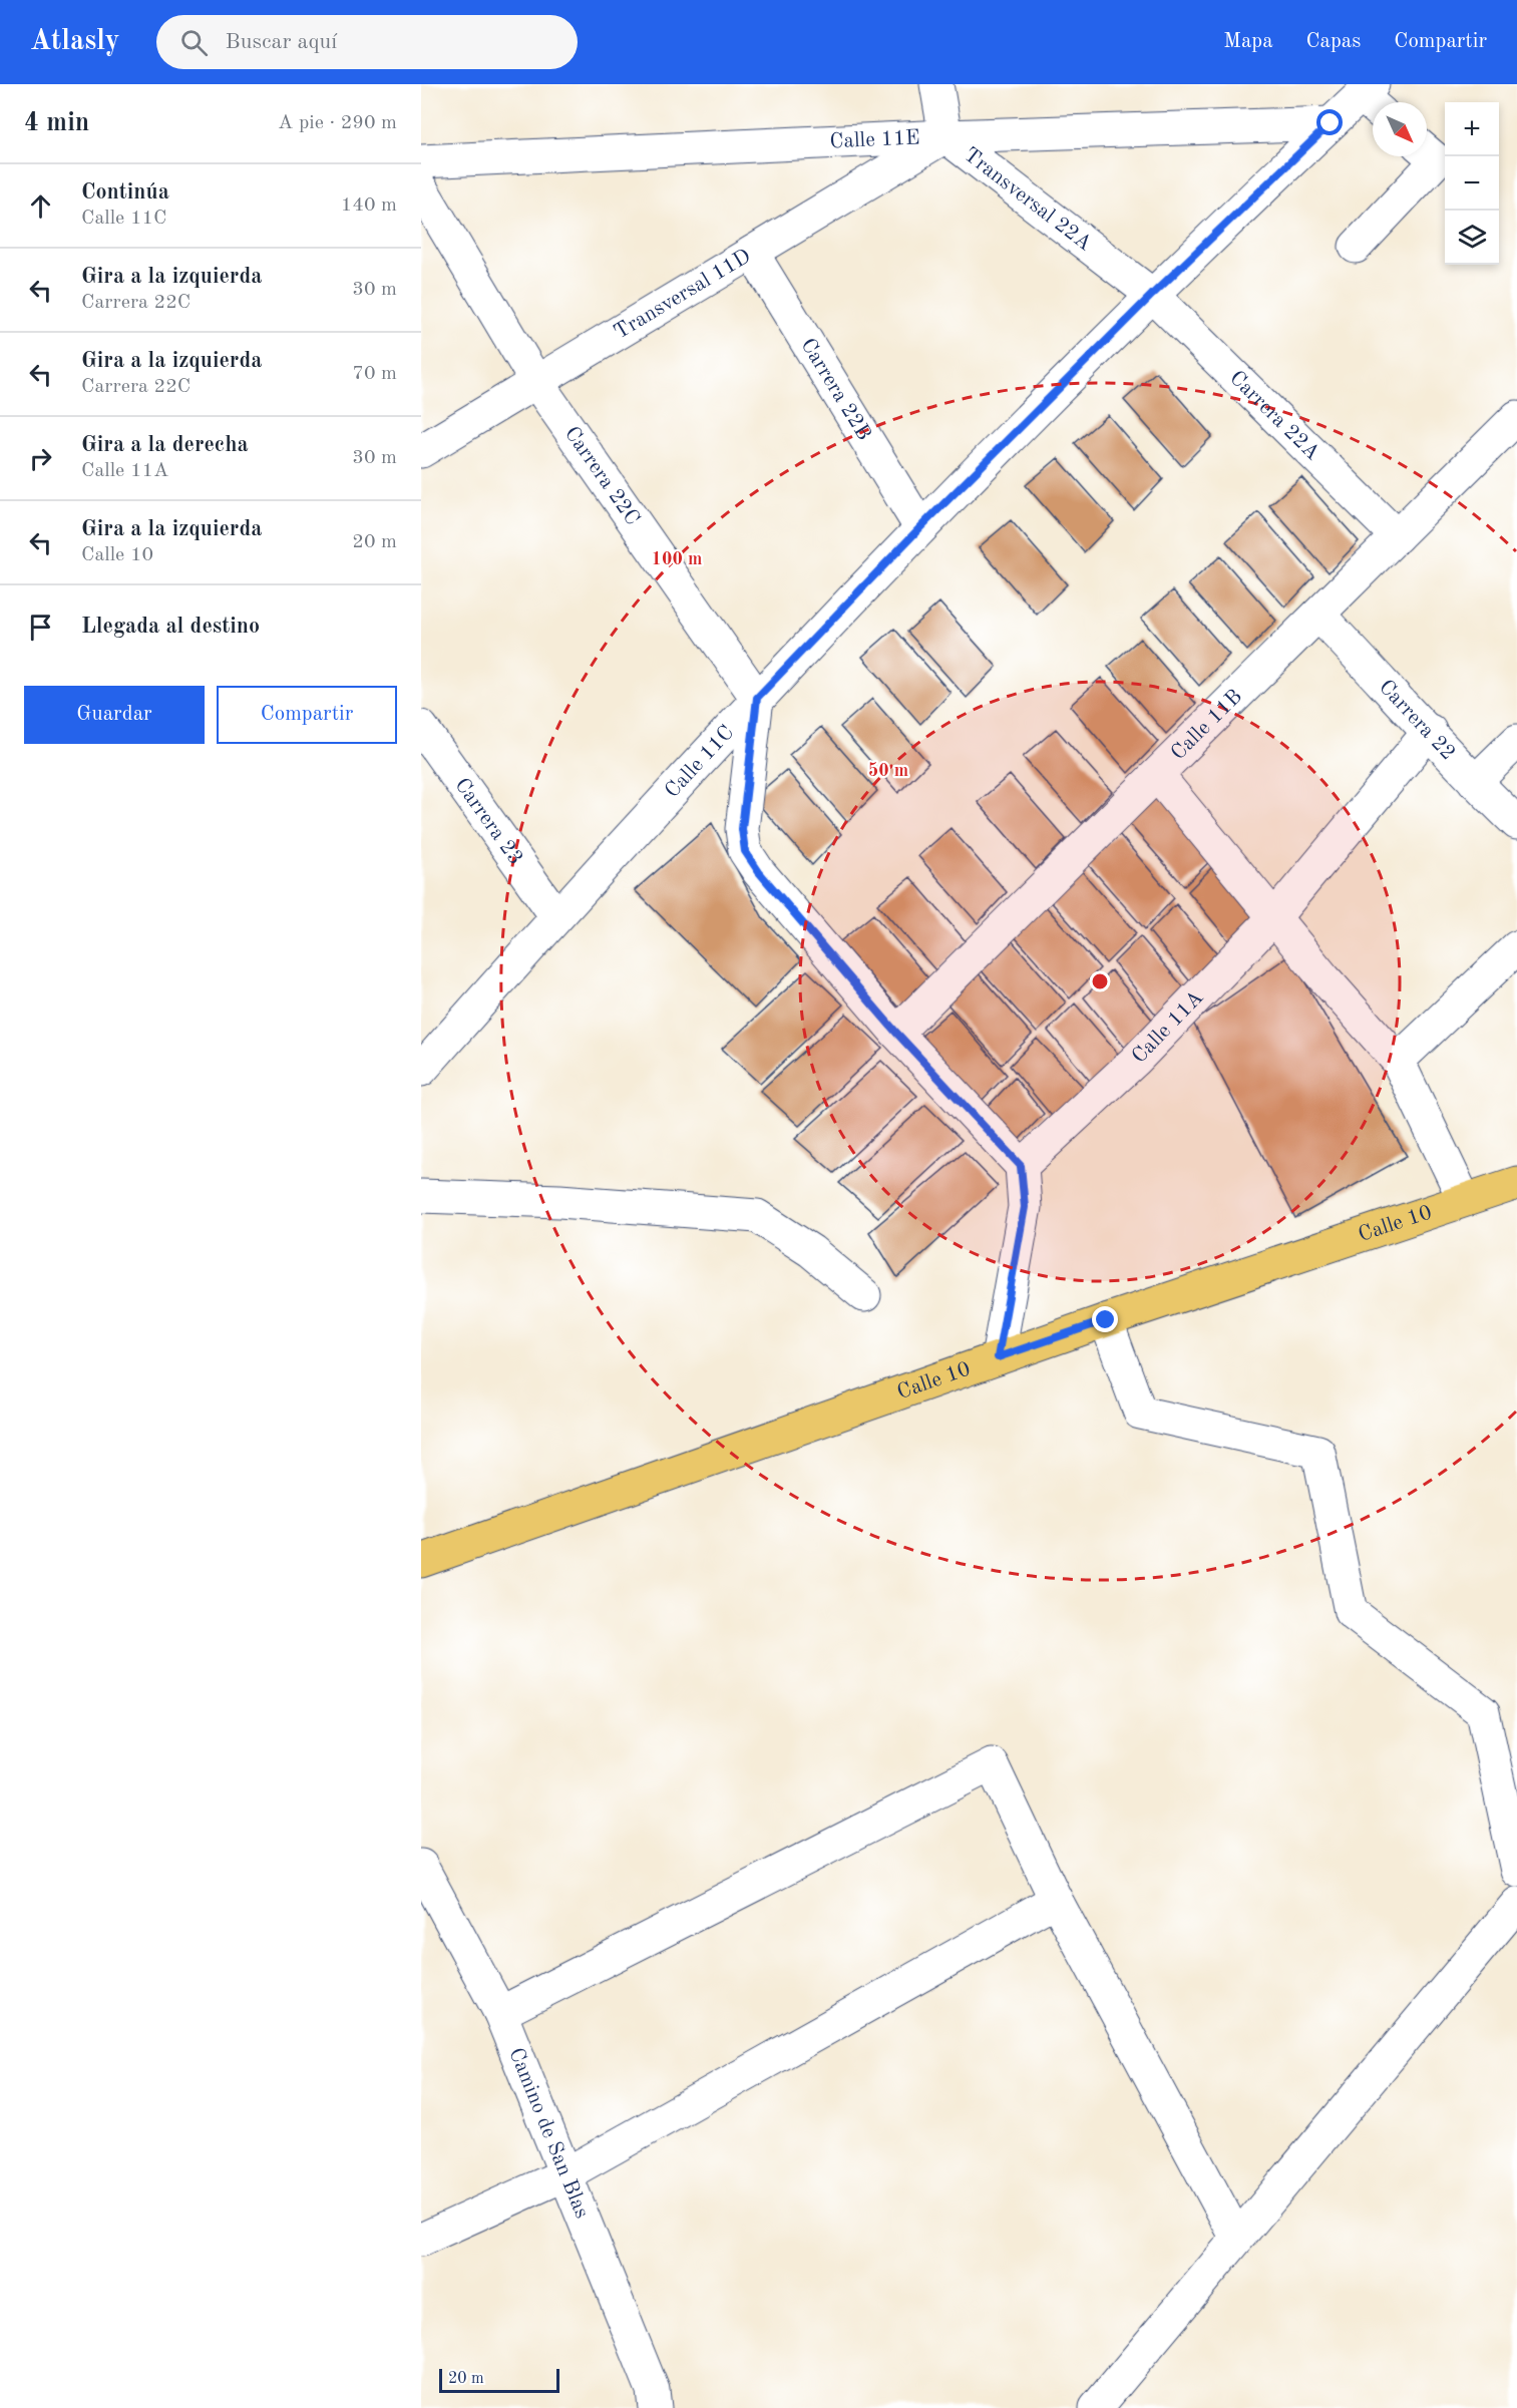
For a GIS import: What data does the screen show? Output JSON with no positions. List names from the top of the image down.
{
  "streets": {
    "main road": ["Calle 10"],
    "street": [
      "Calle 11E",
      "Transversal 22A",
      "Transversal 11D",
      "Carrera 22B",
      "Carrera 22A",
      "Carrera 22C",
      "Carrera 22",
      "Calle 11B",
      "Calle 11C",
      "Carrera 23",
      "Calle 11A",
      "Camino de San Blas"
    ]
  },
  "crossings": [
    ["Calle 11E", "Transversal 22A"],
    ["Calle 11E", "Transversal 11D"],
    ["Calle 11E", "Calle 11C"],
    ["Transversal 22A", "Transversal 11D"],
    ["Transversal 22A", "Carrera 22A"],
    ["Transversal 22A", "Calle 11C"],
    ["Transversal 11D", "Carrera 22B"],
    ["Transversal 11D", "Carrera 22C"],
    ["Carrera 22B", "Calle 11C"],
    ["Carrera 22A", "Calle 11B"],
    ["Carrera 22A", "Calle 11C"],
    ["Carrera 22C", "Calle 11C"],
    ["Carrera 22", "Calle 11B"],
    ["Carrera 22", "Calle 11A"],
    ["Calle 11C", "Carrera 23"]
  ],
  "scale_bar": "20 m",
  "north": "bottom right",
  "page": {
    "header": "Atlasly",
    "search": "Buscar aquí",
    "nav": ["Mapa", "Capas", "Compartir"],
    "heading": ["4 min", "A pie · 290 m"],
    "map_buttons": ["+", "−"],
    "list": [
      ["Continúa", "Calle 11C", "140 m"],
      ["Gira a la izquierda", "Carrera 22C", "30 m"],
      ["Gira a la izquierda", "Carrera 22C", "70 m"],
      ["Gira a la derecha", "Calle 11A", "30 m"],
      ["Gira a la izquierda", "Calle 10", "20 m"],
      "Llegada al destino"
    ],
    "buttons": ["Guardar", "Compartir"],
    "scale": "20 m"
  },
  "rings": ["100 m", "50 m"]
}
